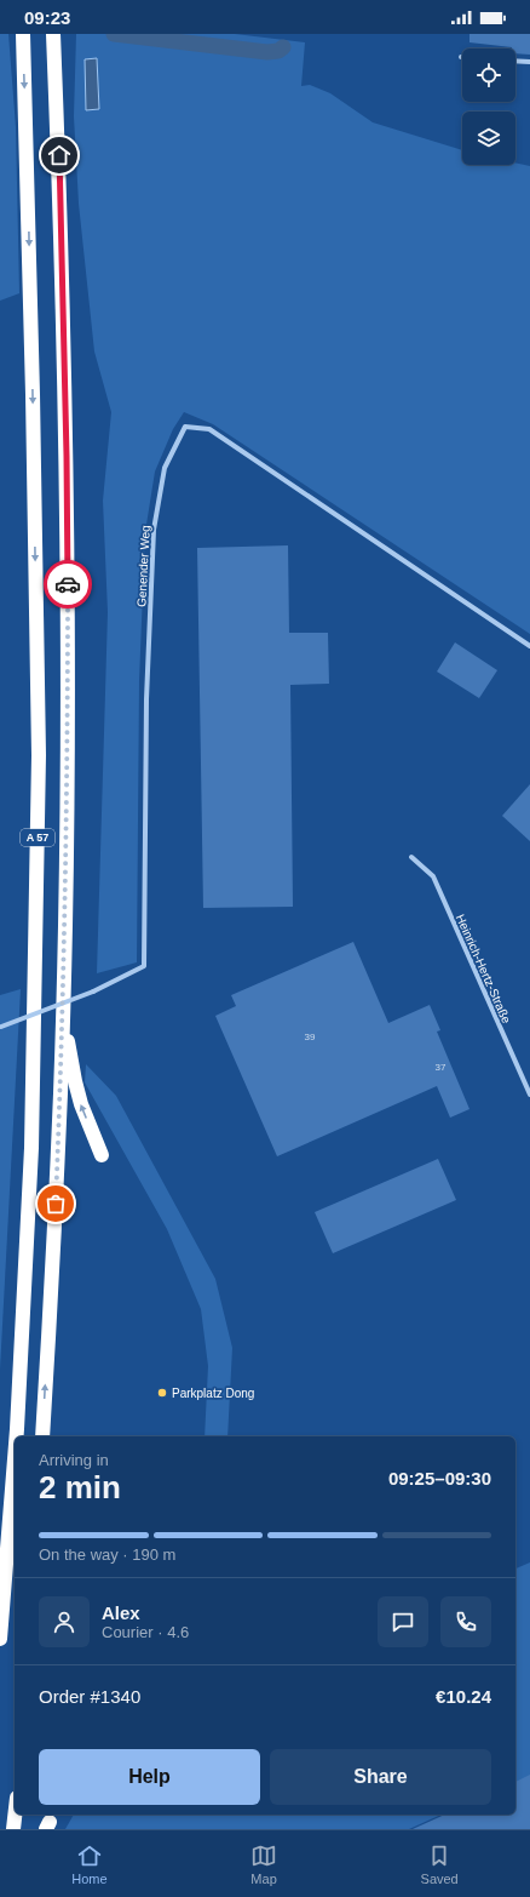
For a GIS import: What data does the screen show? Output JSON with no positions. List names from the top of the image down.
{
  "streets": {
    "highway": ["A 57"],
    "street": ["Genender Weg", "Heinrich-Hertz-Straße"]
  },
  "places": ["Parkplatz Dong"],
  "house_numbers": ["39", "37"],
  "page": {
    "status": "09:23",
    "heading": ["2 min", "Arriving in", "09:25–09:30"],
    "panel": [
      "Alex",
      "Courier · 4.6",
      "Order #1340",
      "€10.24"
    ],
    "bar": "On the way · 190 m",
    "buttons": ["Help", "Share"],
    "tabs": ["Home", "Map", "Saved"]
  }
}
